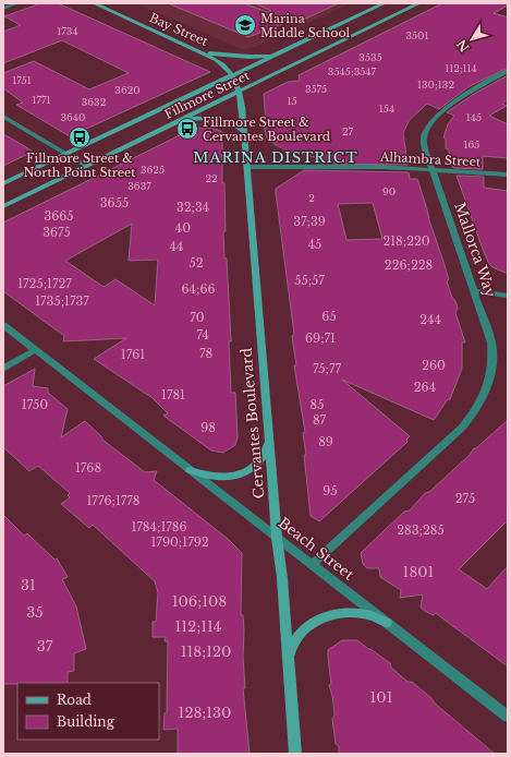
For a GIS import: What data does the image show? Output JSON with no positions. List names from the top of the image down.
{
  "streets": {
    "street": [
      "Bay Street",
      "Fillmore Street",
      "Alhambra Street",
      "Mallorca Way",
      "Cervantes Boulevard",
      "Beach Street"
    ]
  },
  "crossings": [
    ["Bay Street", "Fillmore Street"],
    ["Bay Street", "Cervantes Boulevard"],
    ["Fillmore Street", "Cervantes Boulevard"],
    ["Alhambra Street", "Mallorca Way"],
    ["Alhambra Street", "Cervantes Boulevard"],
    ["Mallorca Way", "Beach Street"],
    ["Cervantes Boulevard", "Beach Street"]
  ],
  "districts": ["MARINA DISTRICT"],
  "places": {
    "school or university": ["Marina Middle School"],
    "bus stop": ["Fillmore Street & Cervantes Boulevard", "Fillmore Street & North Point Street"]
  },
  "house_numbers": [
    "1734",
    "3501",
    "3535",
    "112;114",
    "3545;3547",
    "1751",
    "130;132",
    "3575",
    "3620",
    "1771",
    "15",
    "3632",
    "154",
    "3640",
    "145",
    "27",
    "165",
    "3625",
    "22",
    "3637",
    "90",
    "2",
    "3655",
    "32;34",
    "3665",
    "37;39",
    "40",
    "3675",
    "218;220",
    "45",
    "44",
    "52",
    "226;228",
    "55;57",
    "1725;1727",
    "64;66",
    "1735;1737",
    "65",
    "70",
    "244",
    "74",
    "69;71",
    "78",
    "1761",
    "260",
    "75;77",
    "264",
    "1781",
    "1750",
    "85",
    "87",
    "98",
    "89",
    "1768",
    "95",
    "275",
    "1776;1778",
    "1784;1786",
    "283;285",
    "1790;1792",
    "1801",
    "31",
    "106;108",
    "35",
    "112;114",
    "37",
    "118;120",
    "101",
    "128;130"
  ],
  "legend": ["Road", "Building"],
  "north": "bottom left"
}
